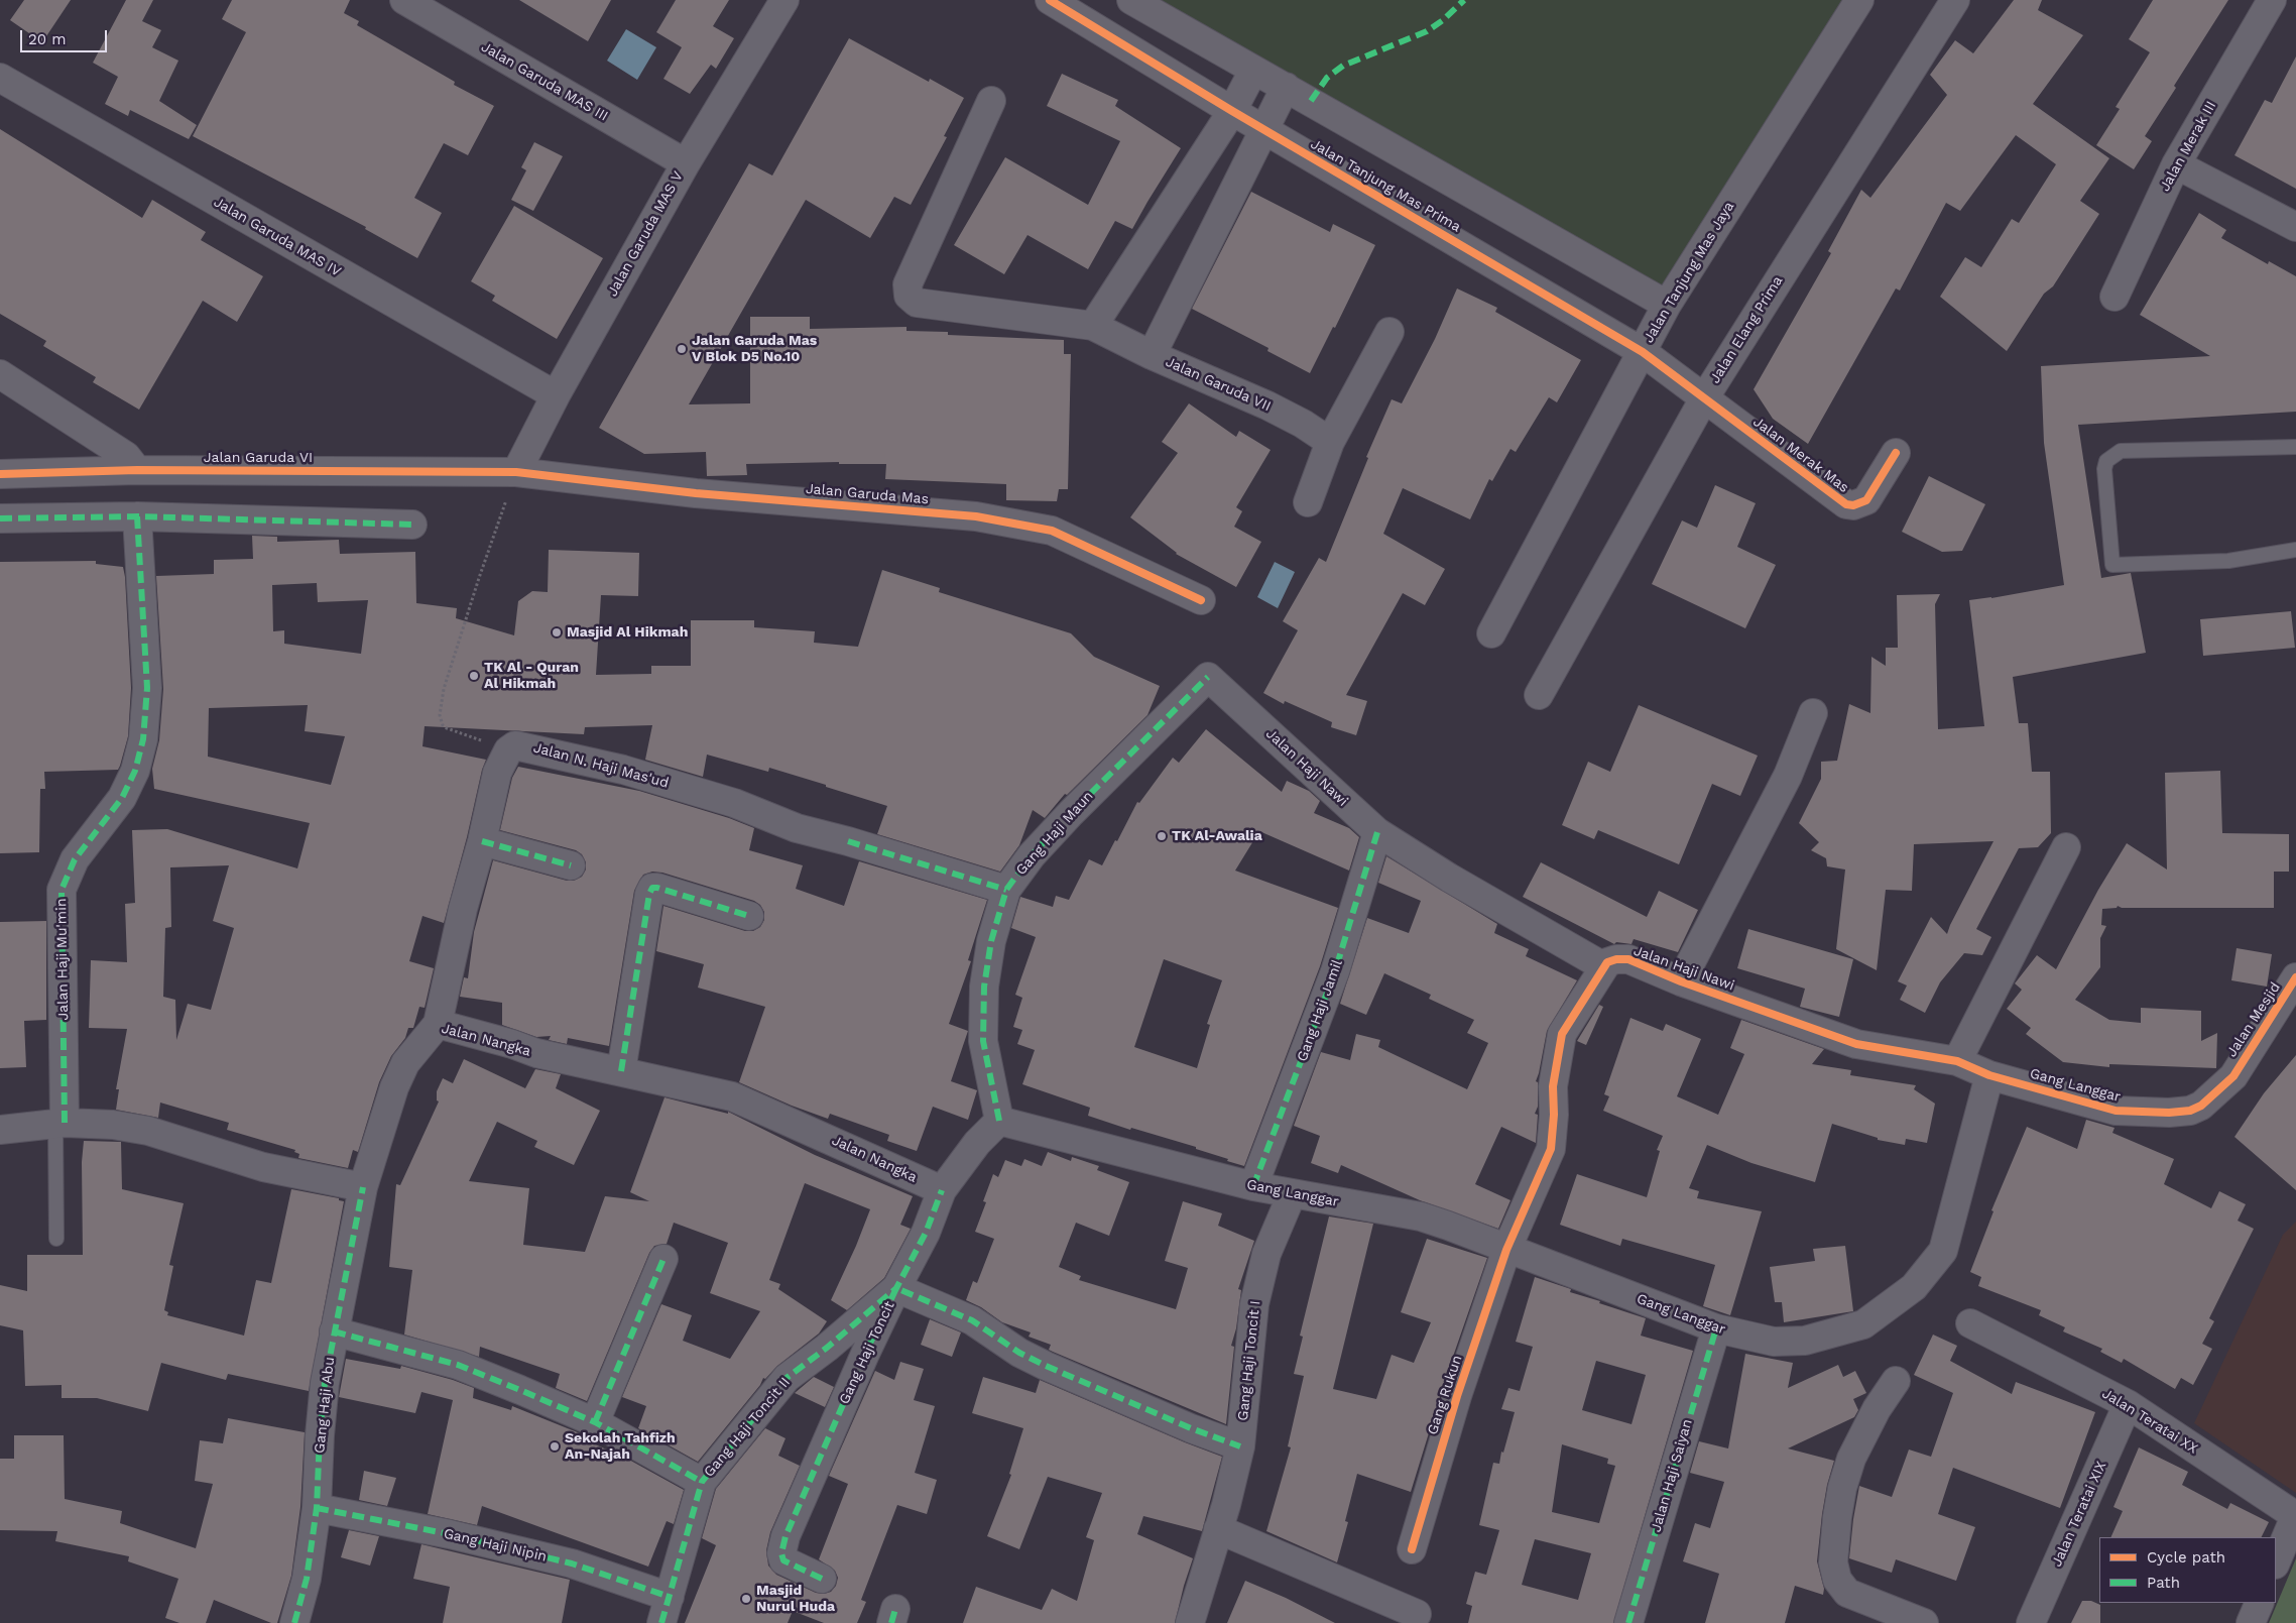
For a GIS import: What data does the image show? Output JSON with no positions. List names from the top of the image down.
{
  "streets": {
    "street": [
      "Jalan Garuda MAS III",
      "Jalan Merak III",
      "Jalan Tanjung Mas Prima",
      "Jalan Garuda MAS V",
      "Jalan Garuda MAS IV",
      "Jalan Tanjung Mas Jaya",
      "Jalan Elang Prima",
      "Jalan Garuda VII",
      "Jalan Merak Mas",
      "Jalan Garuda VI",
      "Jalan Garuda Mas",
      "Jalan N. Haji Mas'ud",
      "Jalan Haji Nawi",
      "Gang Haji Maun",
      "Jalan Haji Mu'min",
      "Gang Haji Jamil",
      "Jalan Mesjid",
      "Jalan Nangka",
      "Gang Langgar",
      "Gang Haji Toncit",
      "Gang Haji Toncit I",
      "Gang Rukun",
      "Gang Haji Abu",
      "Jalan Teratai XX",
      "Gang Haji Toncit II",
      "Jalan Haji Saiyan",
      "Jalan Teratai XIX",
      "Gang Haji Nipin"
    ]
  },
  "crossings": [
    ["Jalan Garuda MAS III", "Jalan Garuda MAS V"],
    ["Jalan Tanjung Mas Prima", "Jalan Tanjung Mas Jaya"],
    ["Jalan Tanjung Mas Prima", "Jalan Elang Prima"],
    ["Jalan Tanjung Mas Prima", "Jalan Garuda VII"],
    ["Jalan Tanjung Mas Prima", "Jalan Merak Mas"],
    ["Jalan Garuda MAS V", "Jalan Garuda MAS IV"],
    ["Jalan Garuda MAS V", "Jalan Garuda VI"],
    ["Jalan Garuda MAS V", "Jalan Garuda Mas"],
    ["Jalan Elang Prima", "Jalan Merak Mas"],
    ["Jalan Garuda VI", "Jalan Garuda Mas"],
    ["Jalan N. Haji Mas'ud", "Gang Haji Maun"],
    ["Jalan Haji Nawi", "Gang Haji Maun"],
    ["Jalan Haji Nawi", "Gang Haji Jamil"],
    ["Jalan Haji Nawi", "Gang Langgar"],
    ["Gang Haji Maun", "Gang Langgar"],
    ["Gang Haji Jamil", "Gang Langgar"],
    ["Jalan Mesjid", "Gang Langgar"],
    ["Jalan Nangka", "Gang Haji Abu"],
    ["Jalan Nangka", "Gang Haji Toncit II"],
    ["Gang Langgar", "Gang Haji Toncit I"],
    ["Gang Langgar", "Gang Rukun"],
    ["Gang Langgar", "Jalan Haji Saiyan"],
    ["Gang Haji Toncit", "Gang Haji Toncit I"],
    ["Gang Haji Toncit", "Gang Haji Toncit II"],
    ["Gang Haji Abu", "Gang Haji Nipin"],
    ["Jalan Teratai XX", "Jalan Teratai XIX"]
  ],
  "places": [
    "Jalan Garuda Mas V Blok D5 No.10",
    "Masjid Al Hikmah",
    "TK Al - Quran Al Hikmah",
    "TK Al-Awalia",
    "Sekolah Tahfizh An-Najah",
    "Masjid Nurul Huda"
  ],
  "legend": ["Cycle path", "Path"],
  "scale_bar": "20 m"
}
